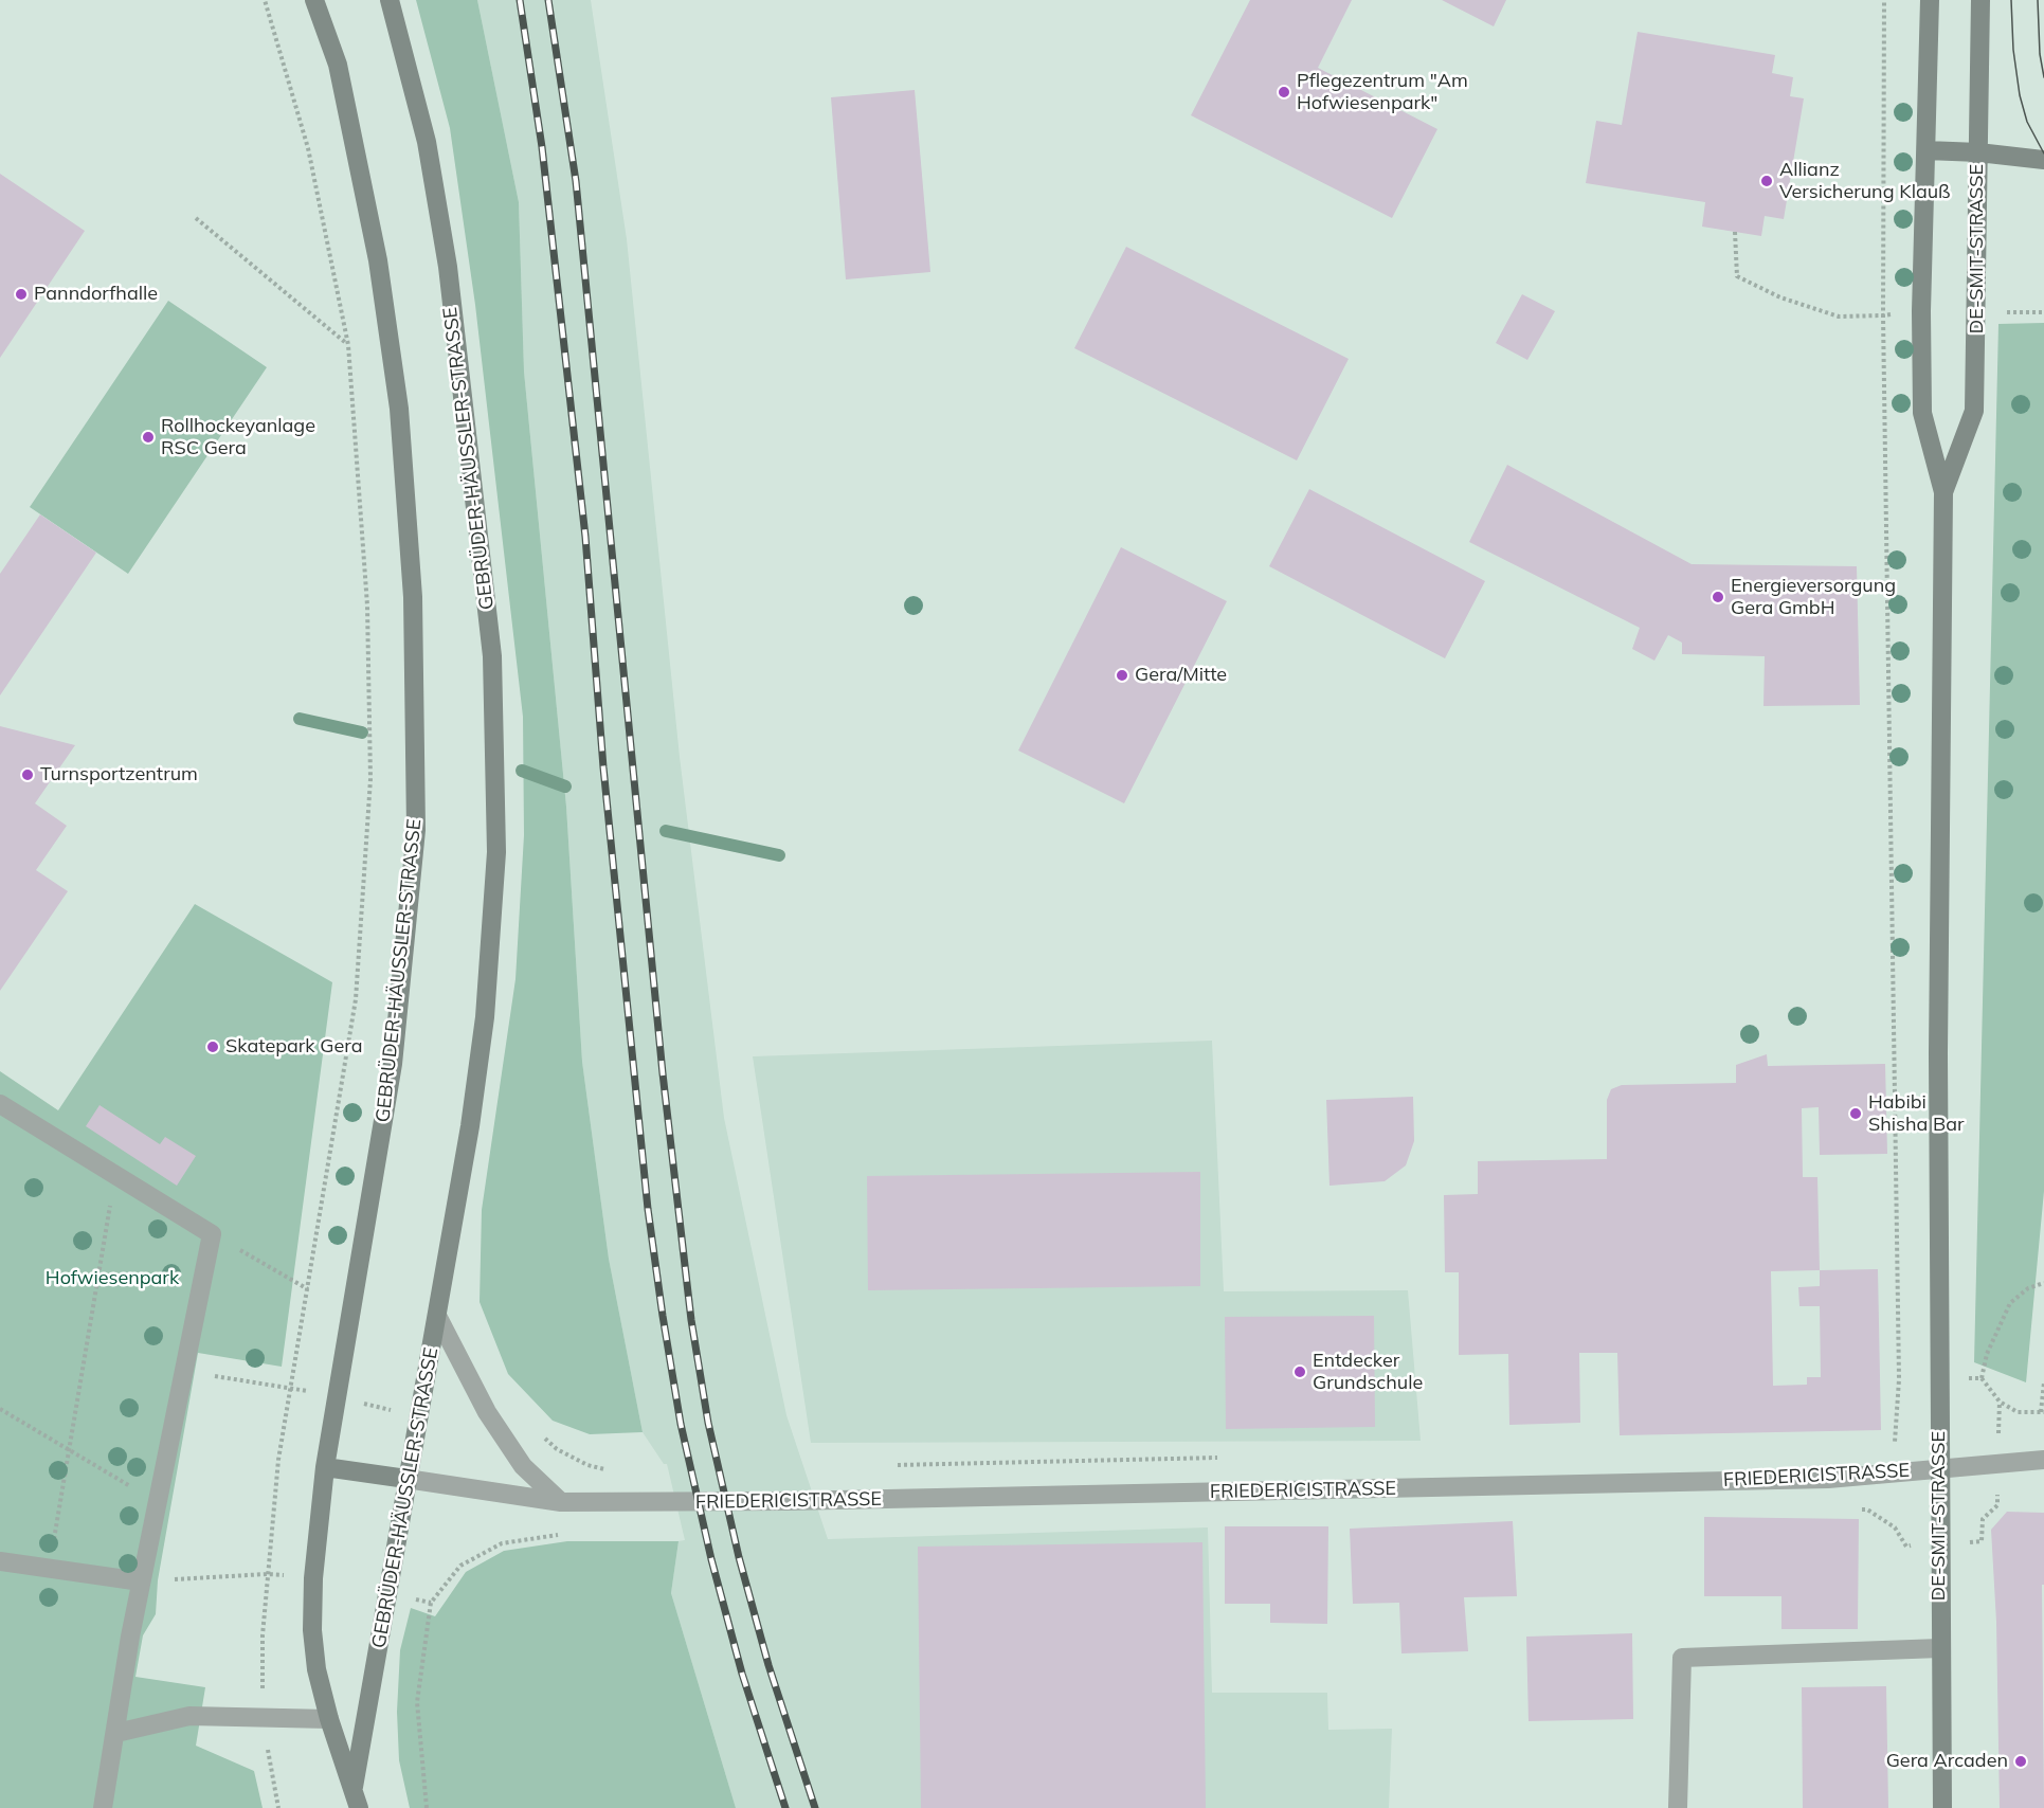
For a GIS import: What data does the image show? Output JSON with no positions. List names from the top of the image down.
{
  "streets": {
    "main road": ["DE-SMIT-STRASSE", "GEBRÜDER-HÄUSSLER-STRASSE"],
    "street": ["FRIEDERICISTRASSE"]
  },
  "crossings": [
    ["DE-SMIT-STRASSE", "FRIEDERICISTRASSE"],
    ["GEBRÜDER-HÄUSSLER-STRASSE", "FRIEDERICISTRASSE"]
  ],
  "parks": ["Hofwiesenpark"],
  "places": [
    "Pflegezentrum \"Am Hofwiesenpark\"",
    "Allianz Versicherung Klauß",
    "Panndorfhalle",
    "Rollhockeyanlage RSC Gera",
    "Energieversorgung Gera GmbH",
    "Gera/Mitte",
    "Turnsportzentrum",
    "Skatepark Gera",
    "Habibi Shisha Bar",
    "Entdecker Grundschule",
    "Gera Arcaden"
  ]
}
